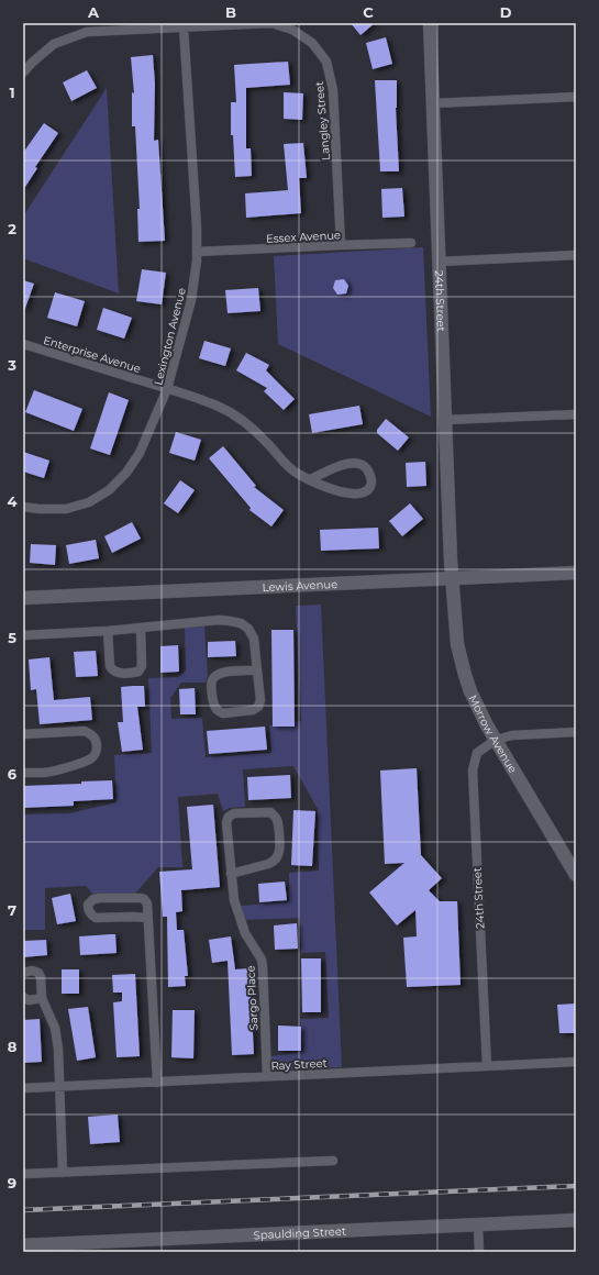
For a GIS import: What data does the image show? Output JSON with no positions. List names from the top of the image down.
{
  "streets": {
    "street": [
      "Langley Street",
      "Essex Avenue",
      "24th Street",
      "Lexington Avenue",
      "Enterprise Avenue",
      "Lewis Avenue",
      "Morrow Avenue",
      "Sargo Place",
      "Ray Street",
      "Spaulding Street"
    ]
  },
  "crossings": [
    ["Langley Street", "Essex Avenue"],
    ["Langley Street", "Lexington Avenue"],
    ["Essex Avenue", "Lexington Avenue"],
    ["24th Street", "Lewis Avenue"],
    ["24th Street", "Morrow Avenue"],
    ["24th Street", "Ray Street"],
    ["Lexington Avenue", "Enterprise Avenue"],
    ["Lewis Avenue", "Morrow Avenue"],
    ["Sargo Place", "Ray Street"]
  ],
  "grid": {
    "columns": [
      "A",
      "B",
      "C",
      "D"
    ],
    "rows": [
      "1",
      "2",
      "3",
      "4",
      "5",
      "6",
      "7",
      "8",
      "9"
    ]
  }
}
